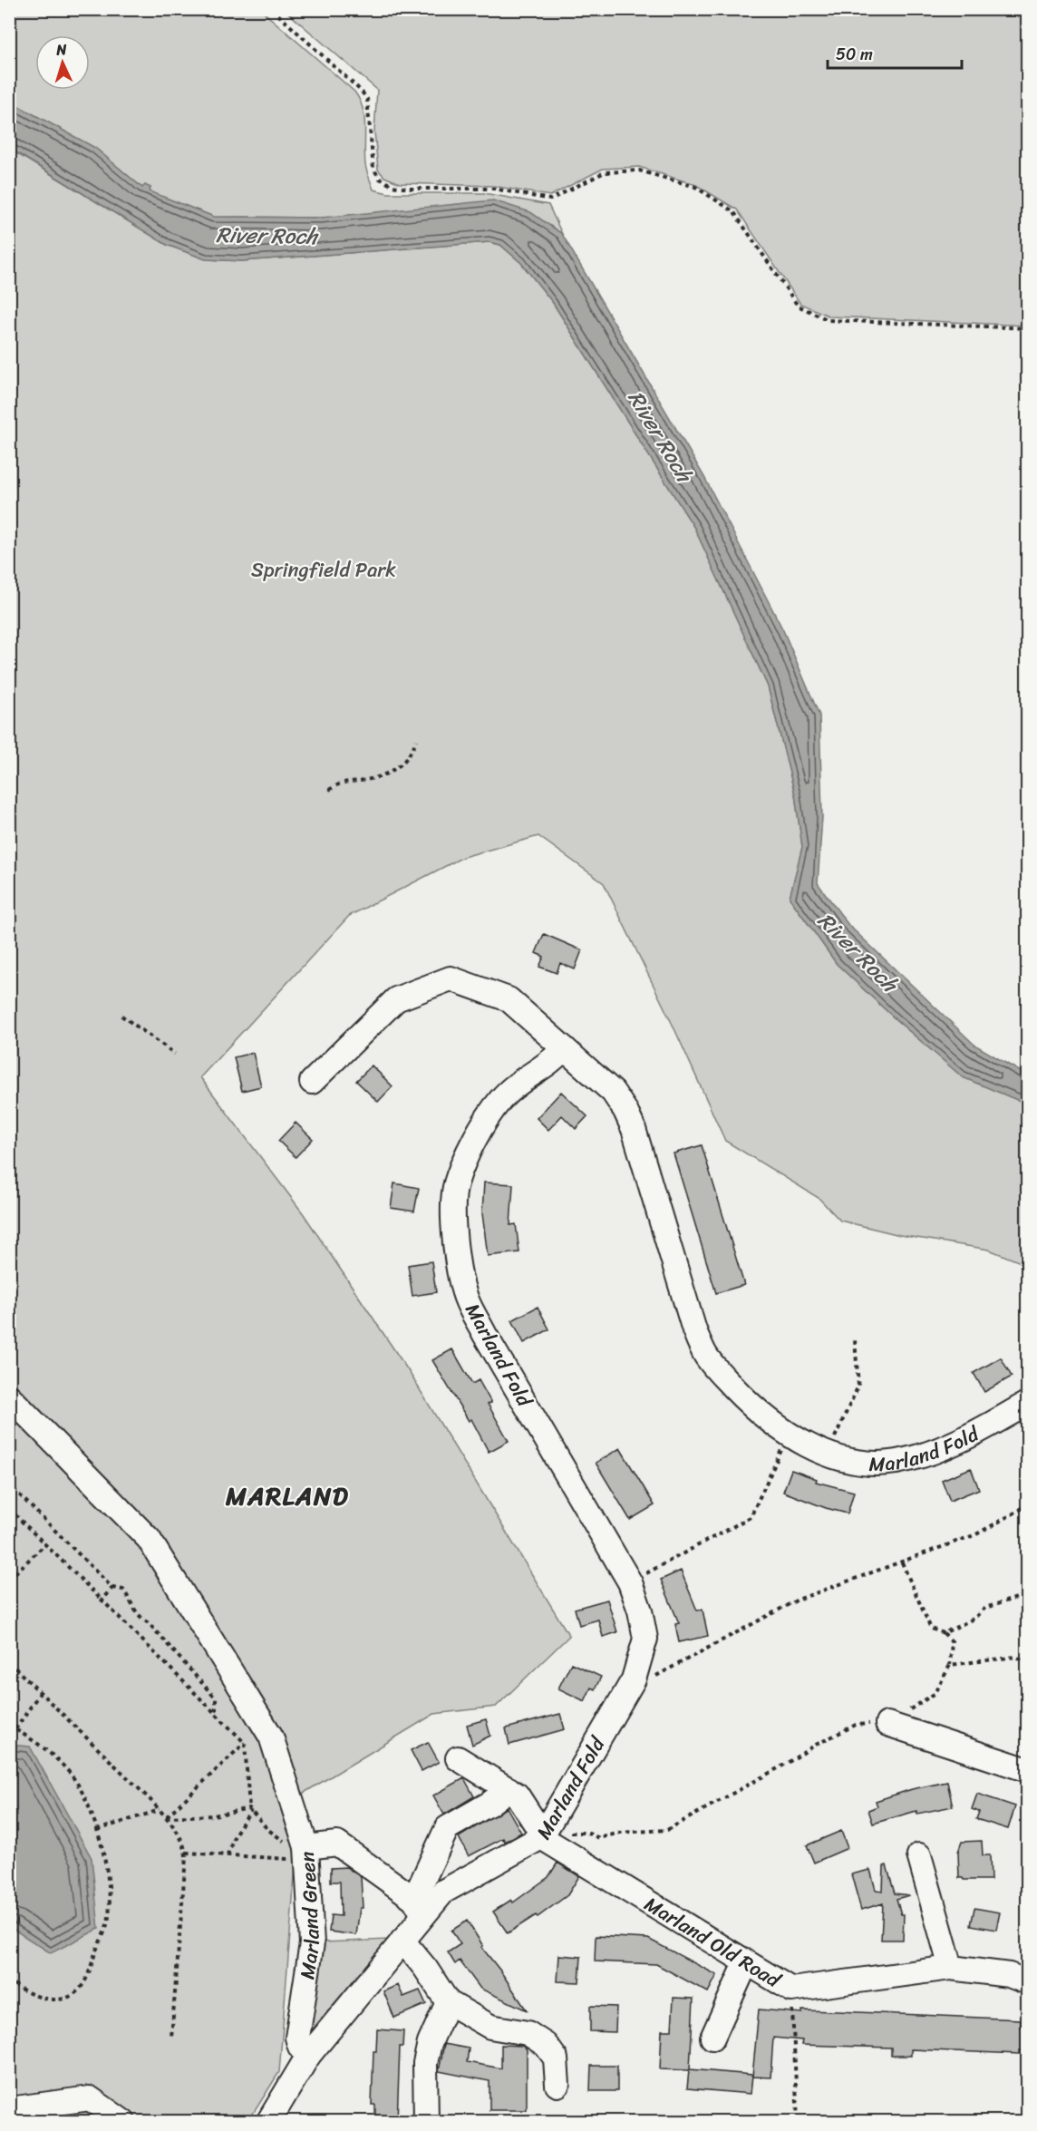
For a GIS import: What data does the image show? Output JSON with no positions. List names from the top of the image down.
{
  "streets": {
    "street": ["Marland Fold", "Marland Green", "Marland Old Road"]
  },
  "crossings": [
    ["Marland Fold", "Marland Green"],
    ["Marland Fold", "Marland Old Road"]
  ],
  "districts": ["MARLAND"],
  "water": ["River Roch"],
  "parks": ["Springfield Park"],
  "scale_bar": "50 m",
  "north": "top"
}
